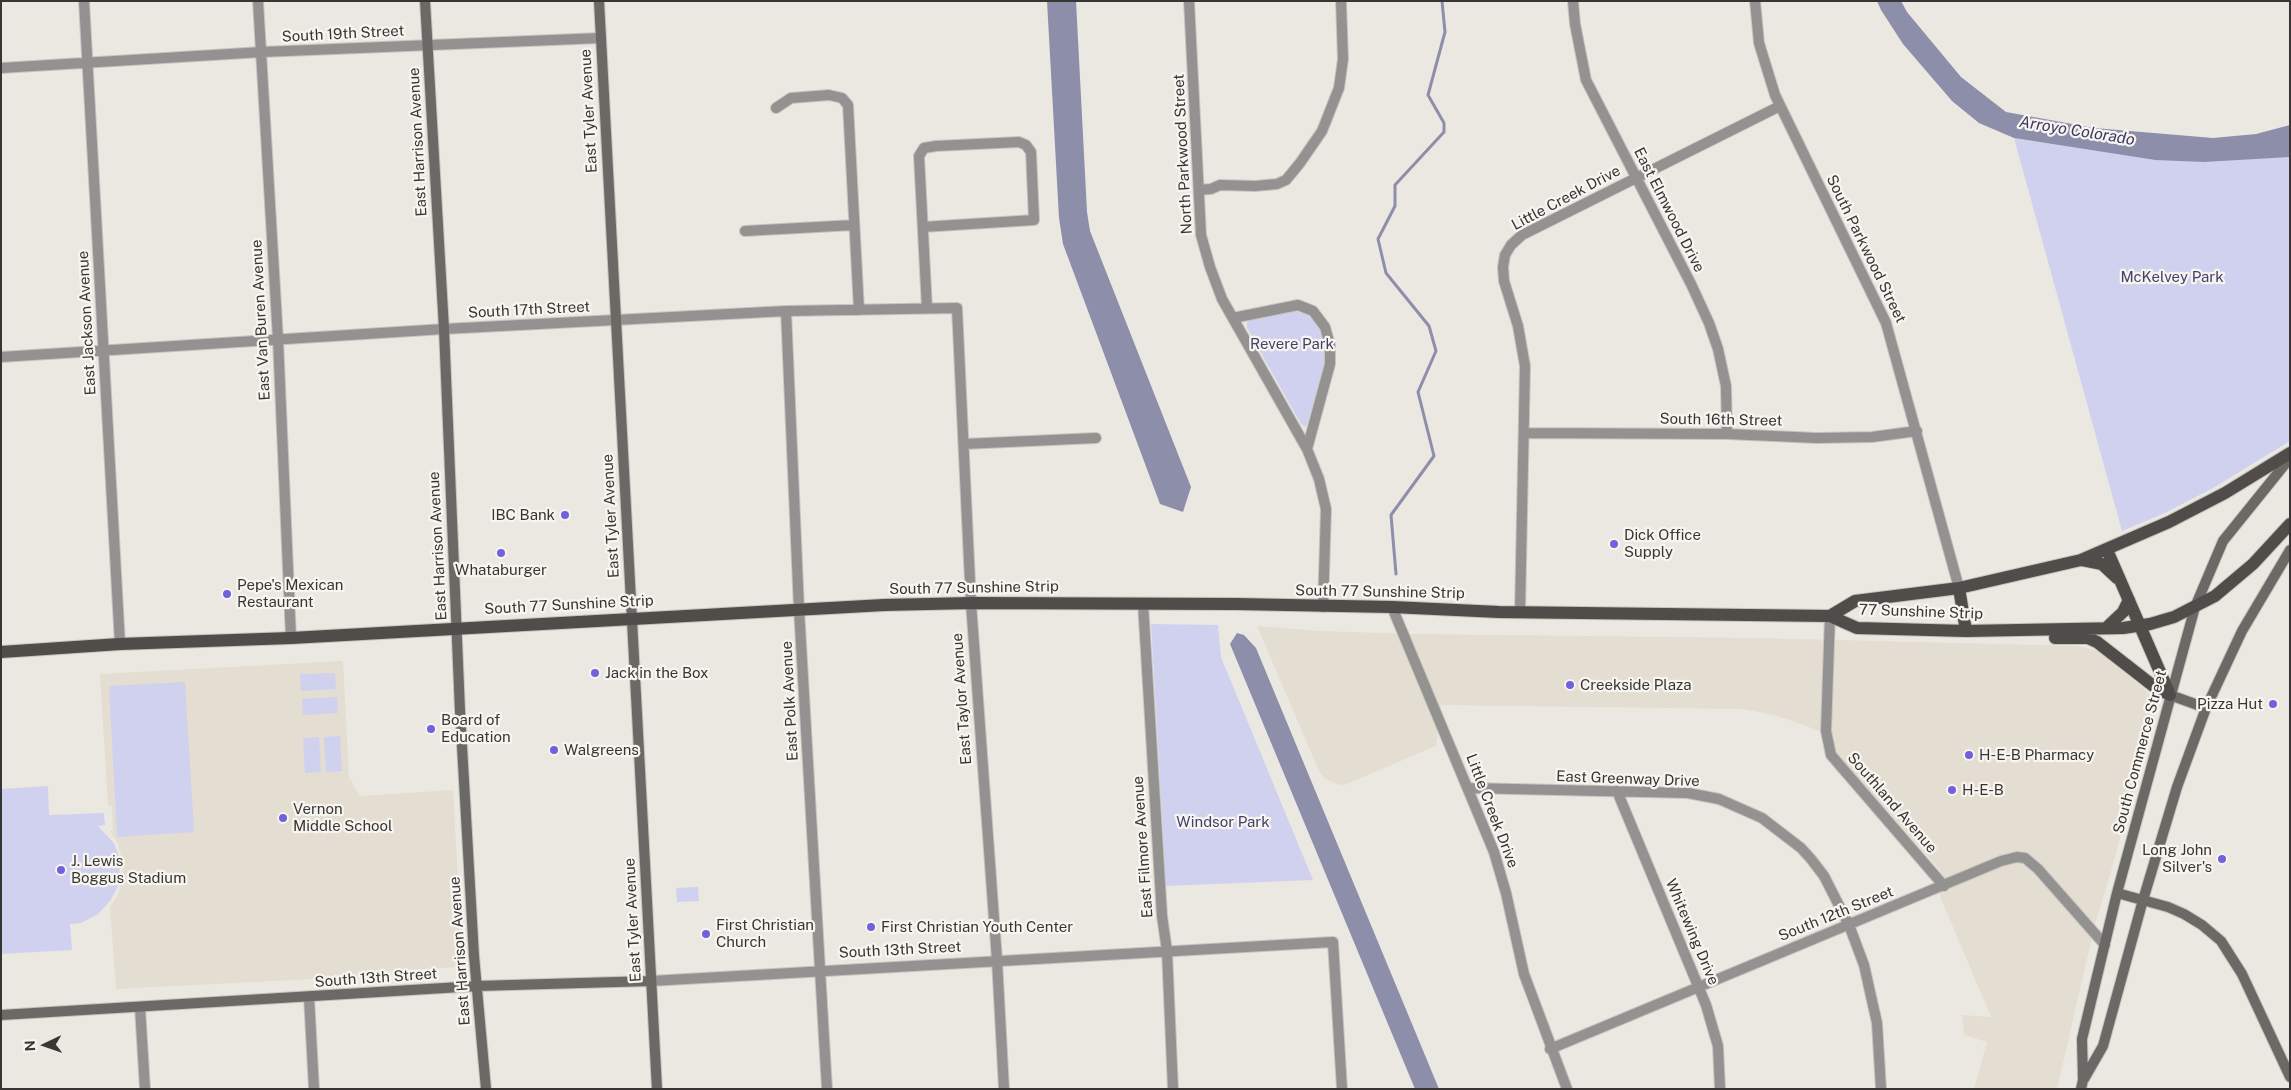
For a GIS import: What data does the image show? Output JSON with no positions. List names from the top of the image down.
{
  "streets": {
    "main road": [
      "East Tyler Avenue",
      "East Harrison Avenue",
      "South Parkwood Street",
      "South 77 Sunshine Strip",
      "77 Sunshine Strip",
      "South Commerce Street",
      "South 13th Street"
    ],
    "street": [
      "South 19th Street",
      "North Parkwood Street",
      "Little Creek Drive",
      "East Elmwood Drive",
      "South 17th Street",
      "East Van Buren Avenue",
      "East Jackson Avenue",
      "South 16th Street",
      "East Taylor Avenue",
      "East Polk Avenue",
      "East Greenway Drive",
      "Southland Avenue",
      "East Filmore Avenue",
      "South 12th Street",
      "Whitewing Drive"
    ]
  },
  "crossings": [
    ["South 19th Street", "East Tyler Avenue"],
    ["South 19th Street", "East Harrison Avenue"],
    ["South 19th Street", "East Van Buren Avenue"],
    ["South 19th Street", "East Jackson Avenue"],
    ["East Tyler Avenue", "South 17th Street"],
    ["East Tyler Avenue", "South 77 Sunshine Strip"],
    ["East Tyler Avenue", "South 13th Street"],
    ["East Harrison Avenue", "South 17th Street"],
    ["East Harrison Avenue", "South 77 Sunshine Strip"],
    ["East Harrison Avenue", "South 13th Street"],
    ["North Parkwood Street", "South 77 Sunshine Strip"],
    ["Little Creek Drive", "East Elmwood Drive"],
    ["Little Creek Drive", "South Parkwood Street"],
    ["Little Creek Drive", "South 16th Street"],
    ["Little Creek Drive", "South 77 Sunshine Strip"],
    ["Little Creek Drive", "East Greenway Drive"],
    ["Little Creek Drive", "South 12th Street"],
    ["East Elmwood Drive", "South 16th Street"],
    ["South Parkwood Street", "South 16th Street"],
    ["South Parkwood Street", "77 Sunshine Strip"],
    ["South 17th Street", "East Van Buren Avenue"],
    ["South 17th Street", "East Jackson Avenue"],
    ["South 17th Street", "East Taylor Avenue"],
    ["South 17th Street", "East Polk Avenue"],
    ["East Van Buren Avenue", "South 77 Sunshine Strip"],
    ["East Jackson Avenue", "South 77 Sunshine Strip"],
    ["South 77 Sunshine Strip", "77 Sunshine Strip"],
    ["South 77 Sunshine Strip", "East Taylor Avenue"],
    ["South 77 Sunshine Strip", "East Polk Avenue"],
    ["South 77 Sunshine Strip", "Southland Avenue"],
    ["South 77 Sunshine Strip", "East Filmore Avenue"],
    ["77 Sunshine Strip", "South Commerce Street"],
    ["77 Sunshine Strip", "Southland Avenue"],
    ["East Taylor Avenue", "South 13th Street"],
    ["East Polk Avenue", "South 13th Street"],
    ["South Commerce Street", "South 12th Street"],
    ["East Greenway Drive", "South 12th Street"],
    ["East Greenway Drive", "Whitewing Drive"],
    ["Southland Avenue", "South 12th Street"],
    ["East Filmore Avenue", "South 13th Street"],
    ["South 12th Street", "Whitewing Drive"]
  ],
  "water": ["Arroyo Colorado"],
  "parks": ["McKelvey Park", "Revere Park", "Windsor Park"],
  "places": [
    "IBC Bank",
    "Dick Office Supply",
    "Whataburger",
    "Pepe's Mexican Restaurant",
    "Jack in the Box",
    "Creekside Plaza",
    "Pizza Hut",
    "Board of Education",
    "Walgreens",
    "H-E-B Pharmacy",
    "H-E-B",
    "Vernon Middle School",
    "Long John Silver's",
    "J. Lewis Boggus Stadium",
    "First Christian Youth Center",
    "First Christian Church"
  ],
  "north": "left"
}
